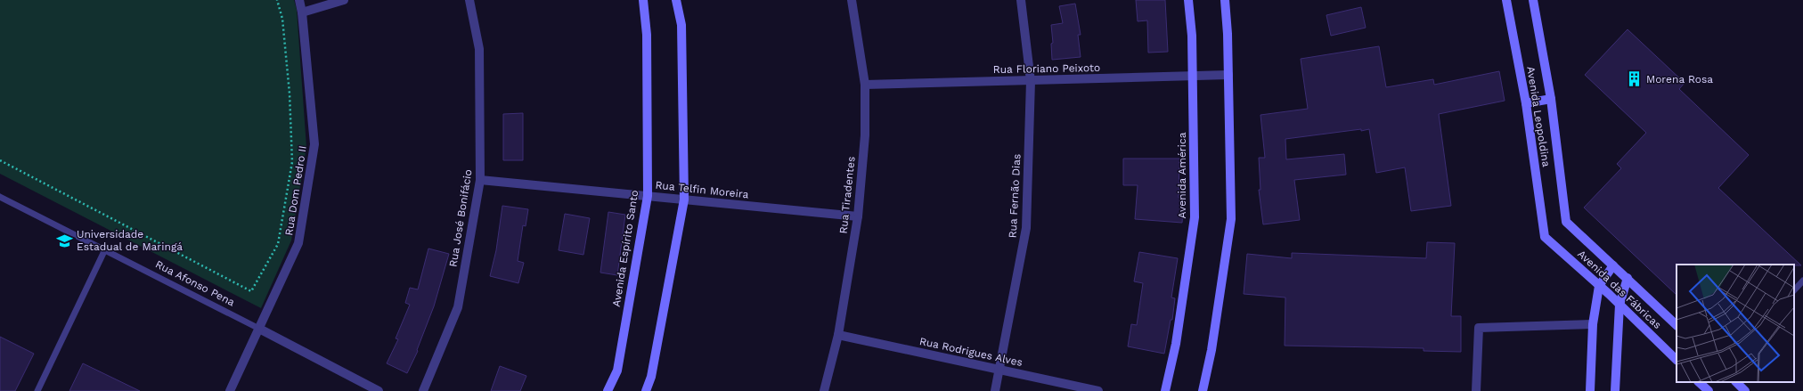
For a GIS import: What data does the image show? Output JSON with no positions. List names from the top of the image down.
{
  "streets": {
    "main road": [
      "Avenida Leopoldina",
      "Avenida América",
      "Avenida Espírito Santo",
      "Avenida das Fábricas"
    ],
    "street": [
      "Rua Floriano Peixoto",
      "Rua Telfin Moreira",
      "Rua Dom Pedro II",
      "Rua Tiradentes",
      "Rua Fernão Dias",
      "Rua José Bonifácio",
      "Rua Afonso Pena",
      "Rua Rodrigues Alves"
    ]
  },
  "crossings": [
    ["Rua Floriano Peixoto", "Avenida América"],
    ["Rua Floriano Peixoto", "Rua Tiradentes"],
    ["Rua Floriano Peixoto", "Rua Fernão Dias"],
    ["Avenida Leopoldina", "Avenida das Fábricas"],
    ["Rua Telfin Moreira", "Rua Tiradentes"],
    ["Rua Telfin Moreira", "Rua José Bonifácio"],
    ["Rua Telfin Moreira", "Avenida Espírito Santo"],
    ["Rua Dom Pedro II", "Rua Afonso Pena"],
    ["Rua Tiradentes", "Rua Rodrigues Alves"],
    ["Rua Fernão Dias", "Rua Rodrigues Alves"]
  ],
  "places": {
    "building": ["Morena Rosa"],
    "school or university": ["Universidade Estadual de Maringá"]
  }
}
